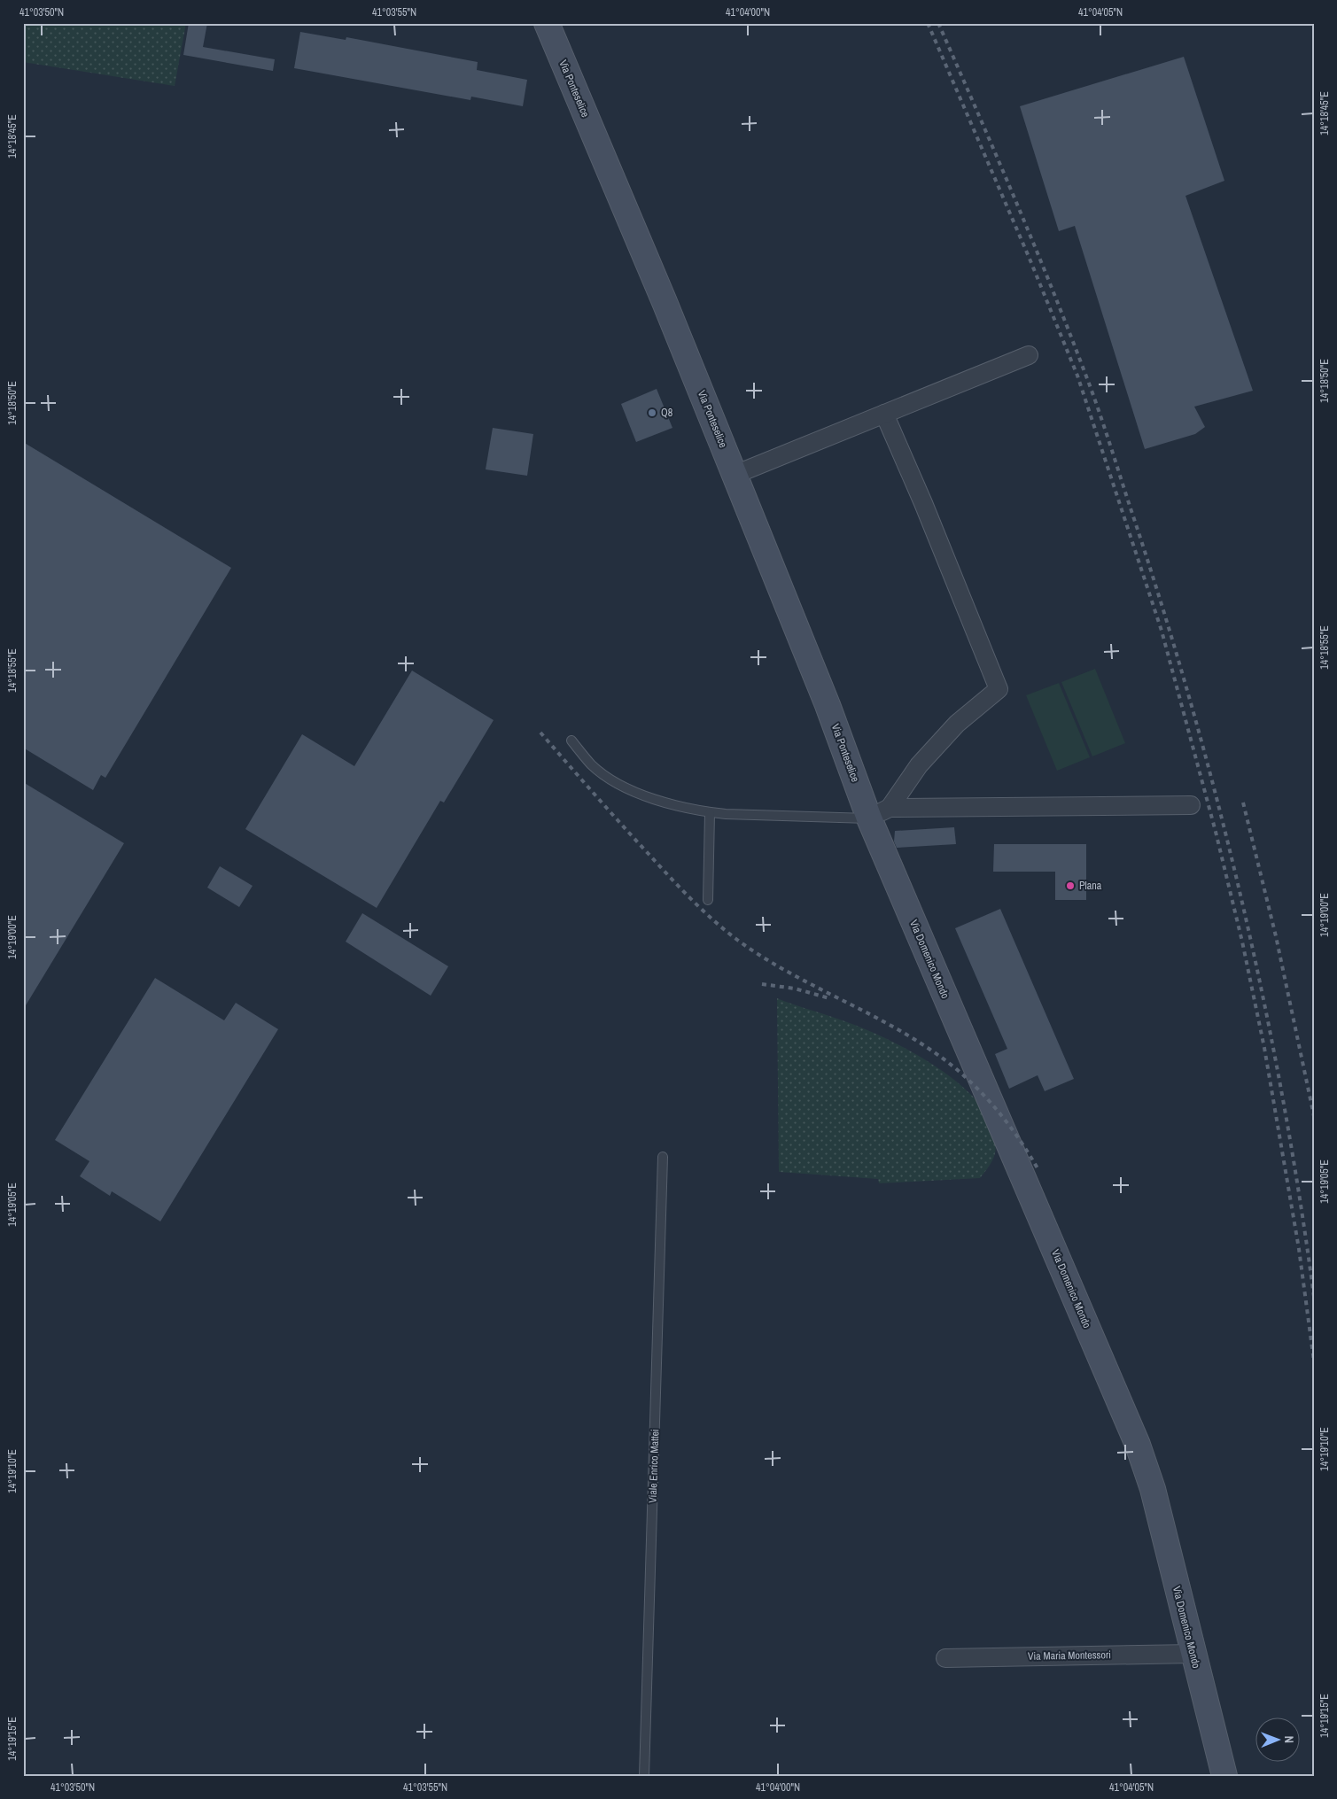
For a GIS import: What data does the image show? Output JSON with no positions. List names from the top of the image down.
{
  "streets": {
    "street": ["Via Ponteselice", "Via Domenico Mondo", "Via Maria Montessori"],
    "lane": ["Viale Enrico Mattei"]
  },
  "crossings": [
    ["Via Ponteselice", "Via Domenico Mondo"],
    ["Via Domenico Mondo", "Via Maria Montessori"]
  ],
  "places": ["Q8", "Plana"],
  "north": "right",
  "coordinates": [
    "41°03'50\"N",
    "41°03'55\"N",
    "41°04'00\"N",
    "41°04'05\"N",
    "14°18'45\"E",
    "14°18'50\"E",
    "14°18'55\"E",
    "14°19'00\"E",
    "14°19'05\"E",
    "14°19'10\"E",
    "14°19'15\"E"
  ]
}
